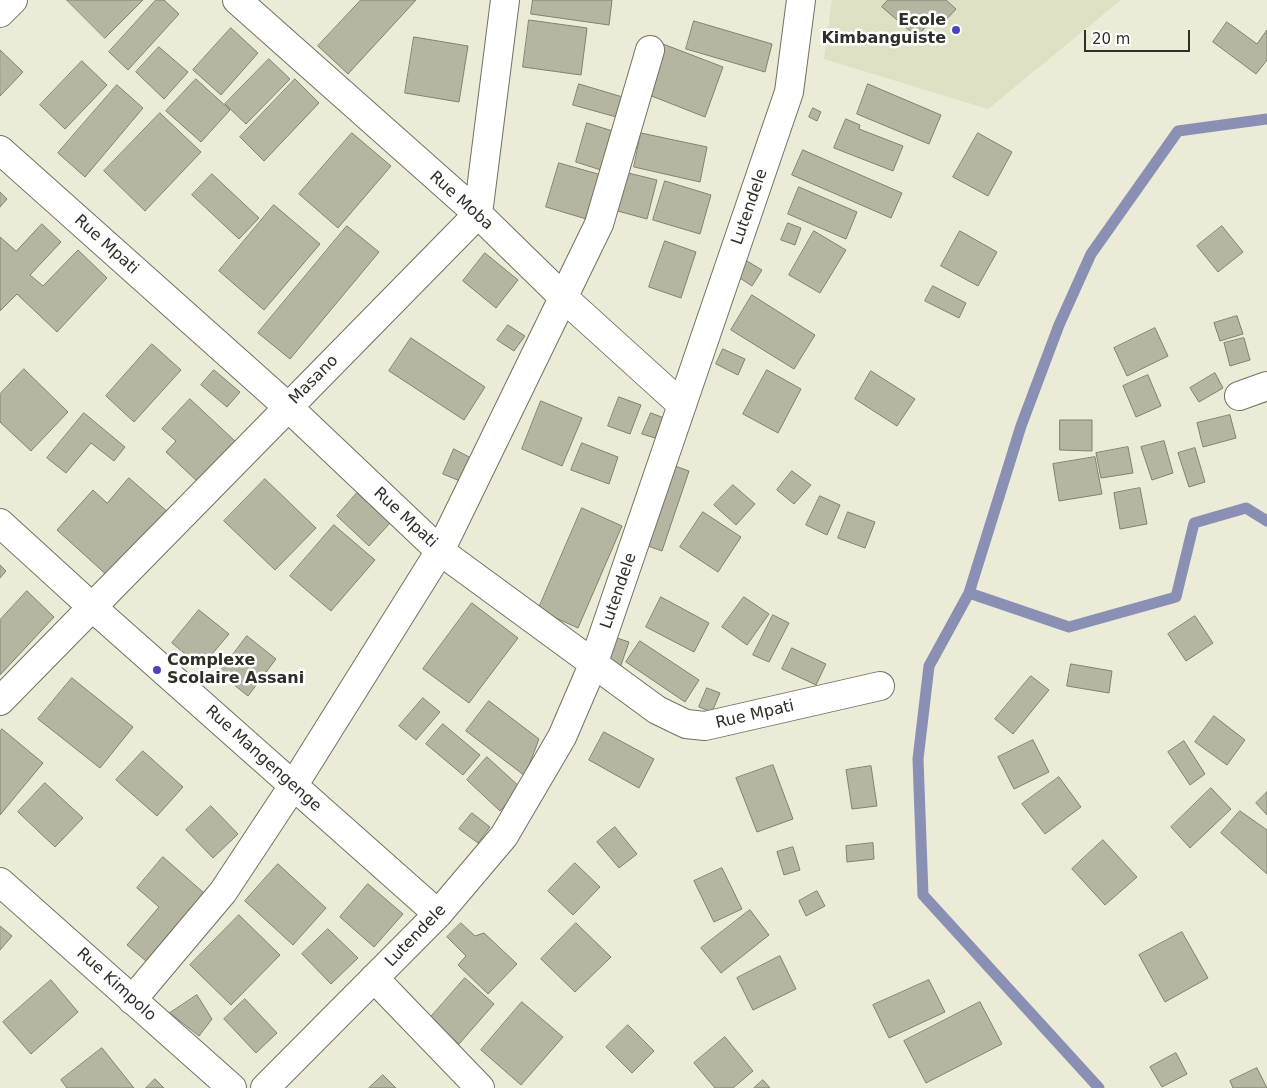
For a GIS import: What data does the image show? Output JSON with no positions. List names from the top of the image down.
{
  "streets": {
    "street": [
      "Rue Moba",
      "Lutendele",
      "Rue Mpati",
      "Masano",
      "Rue Mangengenge",
      "Rue Kimpolo"
    ]
  },
  "crossings": [
    ["Rue Moba", "Lutendele"],
    ["Rue Moba", "Masano"],
    ["Lutendele", "Rue Mpati"],
    ["Lutendele", "Rue Mangengenge"],
    ["Rue Mpati", "Masano"],
    ["Masano", "Rue Mangengenge"]
  ],
  "places": ["Ecole Kimbanguiste", "Complexe Scolaire Assani"],
  "scale_bar": "20 m"
}
